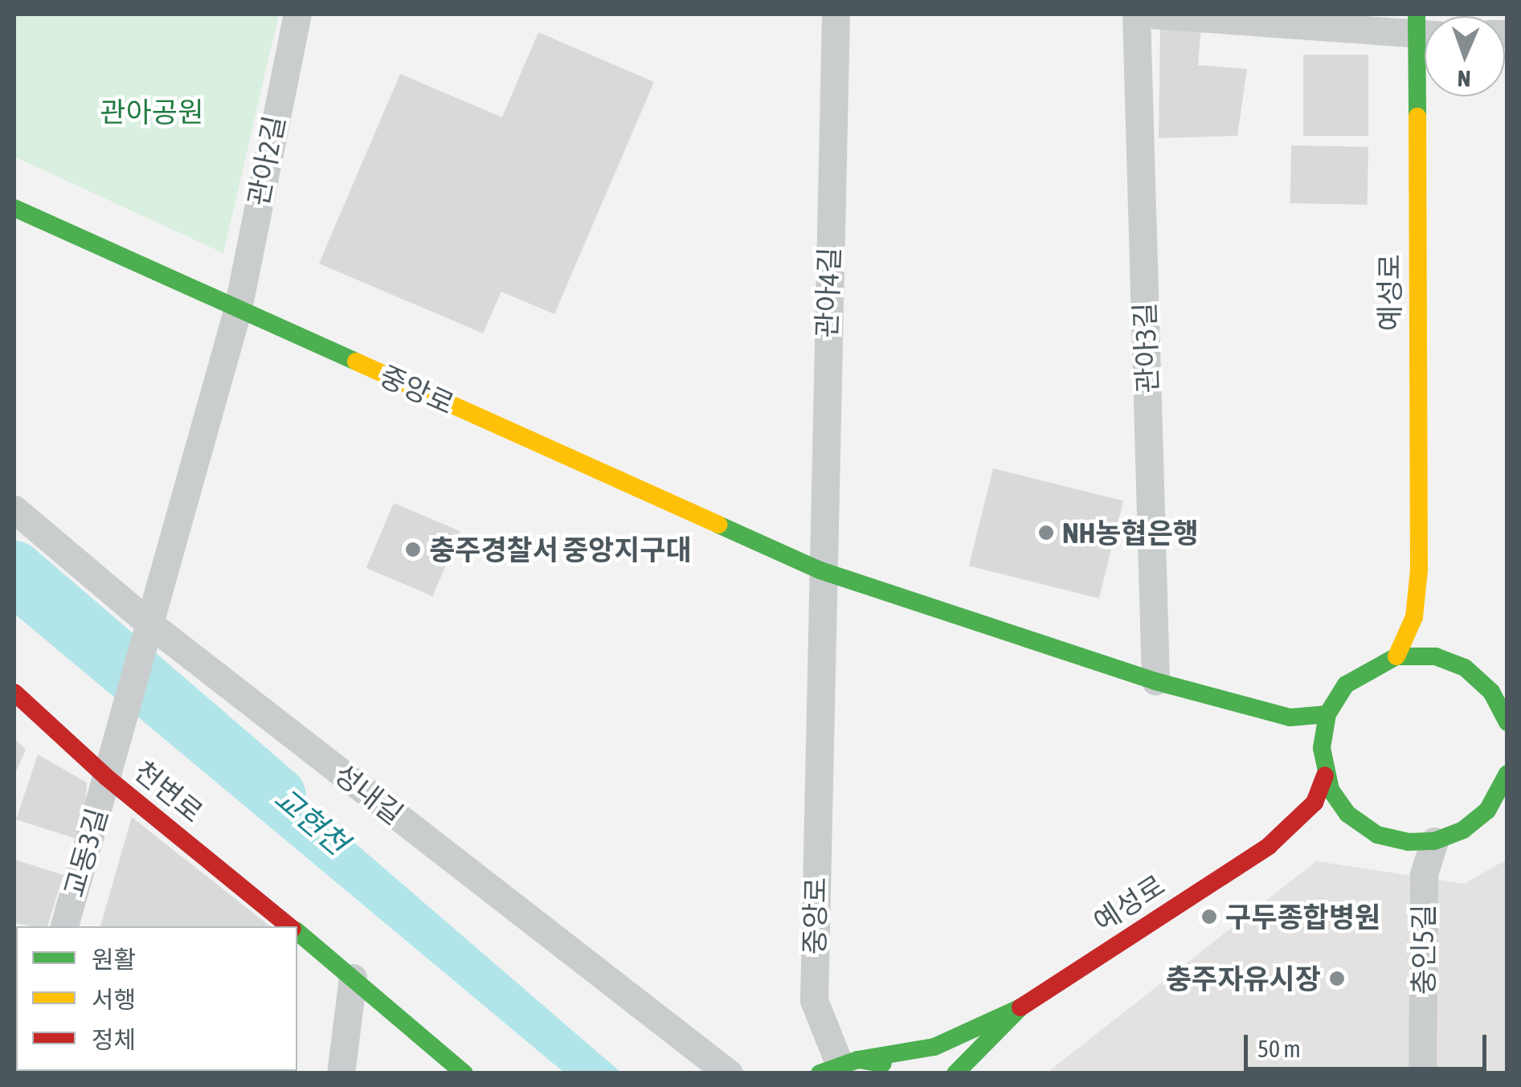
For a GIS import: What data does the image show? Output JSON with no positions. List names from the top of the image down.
{
  "streets": {
    "street": [
      "관아2길",
      "관아4길",
      "예성로",
      "관아3길",
      "중앙로",
      "천변로",
      "성내길",
      "교동3길",
      "충인5길"
    ]
  },
  "crossings": [
    ["관아2길", "중앙로"],
    ["관아2길", "성내길"],
    ["관아2길", "교동3길"],
    ["관아4길", "중앙로"],
    ["예성로", "중앙로"],
    ["관아3길", "중앙로"],
    ["천변로", "교동3길"],
    ["성내길", "교동3길"]
  ],
  "water": ["교현천"],
  "parks": ["관아공원"],
  "places": [
    "NH농협은행",
    "충주경찰서 중앙지구대",
    "구두종합병원",
    "충주자유시장"
  ],
  "legend": ["원활", "서행", "정체"],
  "scale_bar": "50 m",
  "north": "bottom"
}
